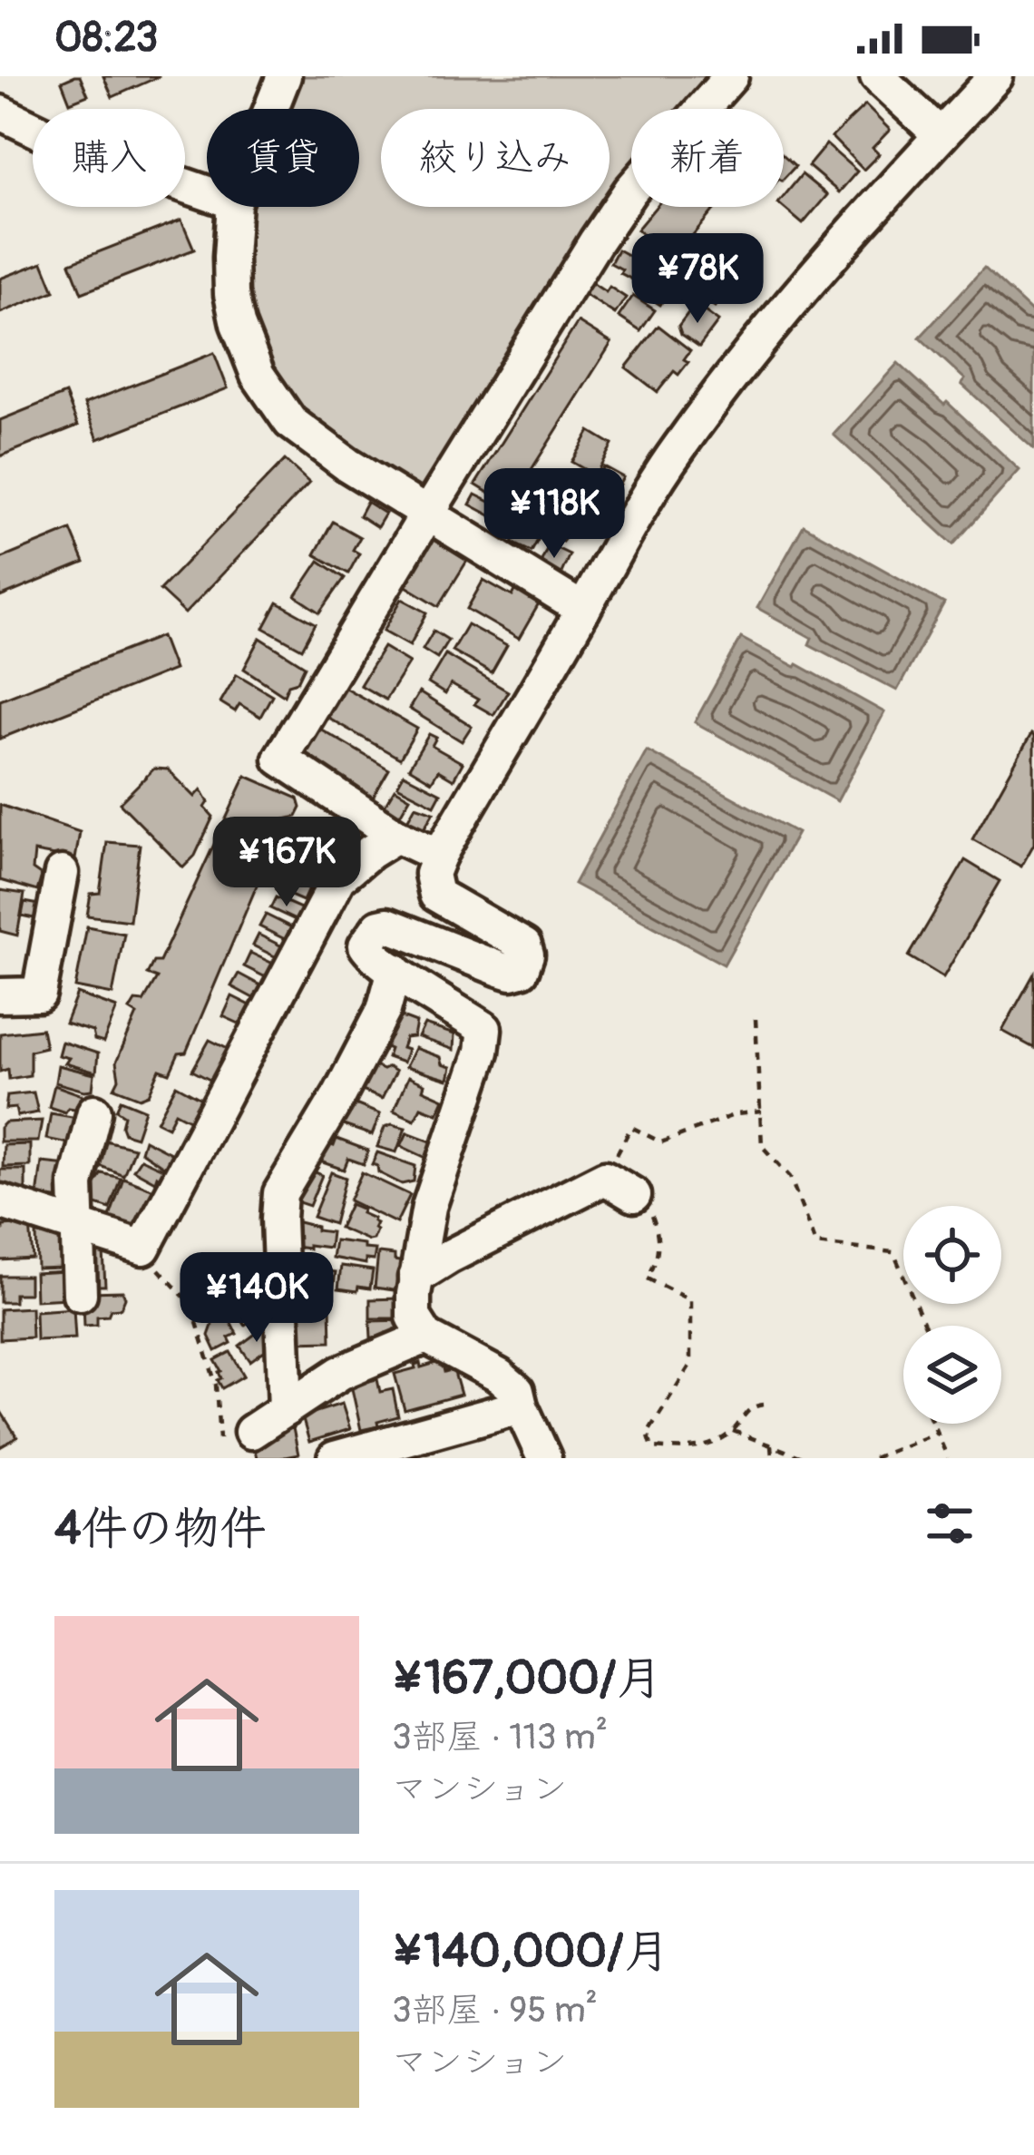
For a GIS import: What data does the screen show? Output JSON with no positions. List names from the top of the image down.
{
  "page": {
    "status": "08:23",
    "chip": [
      "購入",
      "賃貸",
      "絞り込み",
      "新着"
    ],
    "price": [
      "¥78K",
      "¥118K",
      "¥167K",
      "¥140K"
    ],
    "heading": "4件の物件",
    "list": [
      {
        "name": "¥167,000/月",
        "note": "3部屋 · 113 m² · マンション"
      },
      {
        "name": "¥140,000/月",
        "note": "3部屋 · 95 m² · マンション"
      }
    ]
  }
}
